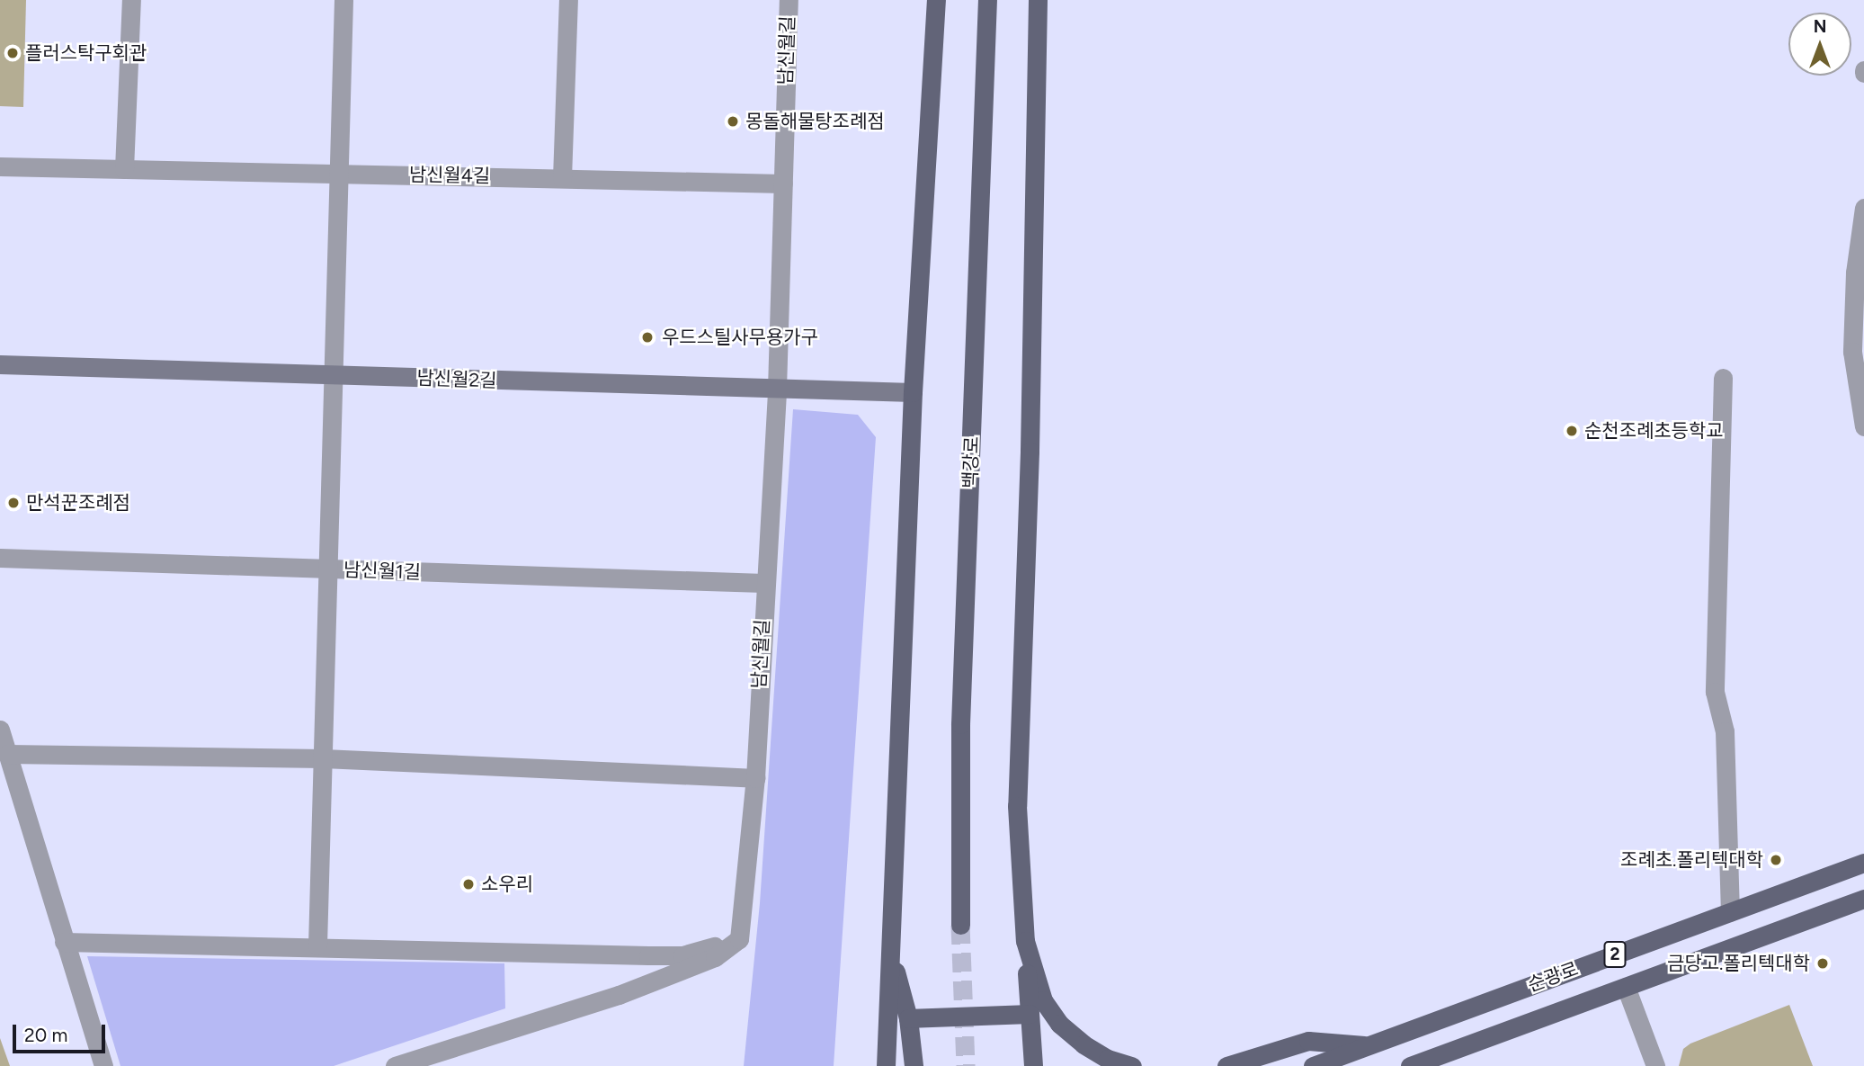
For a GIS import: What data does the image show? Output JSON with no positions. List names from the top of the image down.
{
  "streets": {
    "main road": ["백강로", "2", "순광로"],
    "street": [
      "남신월길",
      "남신월4길",
      "남신월2길",
      "남신월1길"
    ]
  },
  "crossings": [
    ["남신월길", "남신월4길"],
    ["남신월길", "남신월2길"],
    ["남신월길", "남신월1길"]
  ],
  "places": [
    "플러스탁구회관",
    "몽돌해물탕조례점",
    "우드스틸사무용가구",
    "순천조례초등학교",
    "만석꾼조례점",
    "조례초.폴리텍대학",
    "소우리",
    "금당고.폴리텍대학"
  ],
  "scale_bar": "20 m",
  "north": "top"
}
